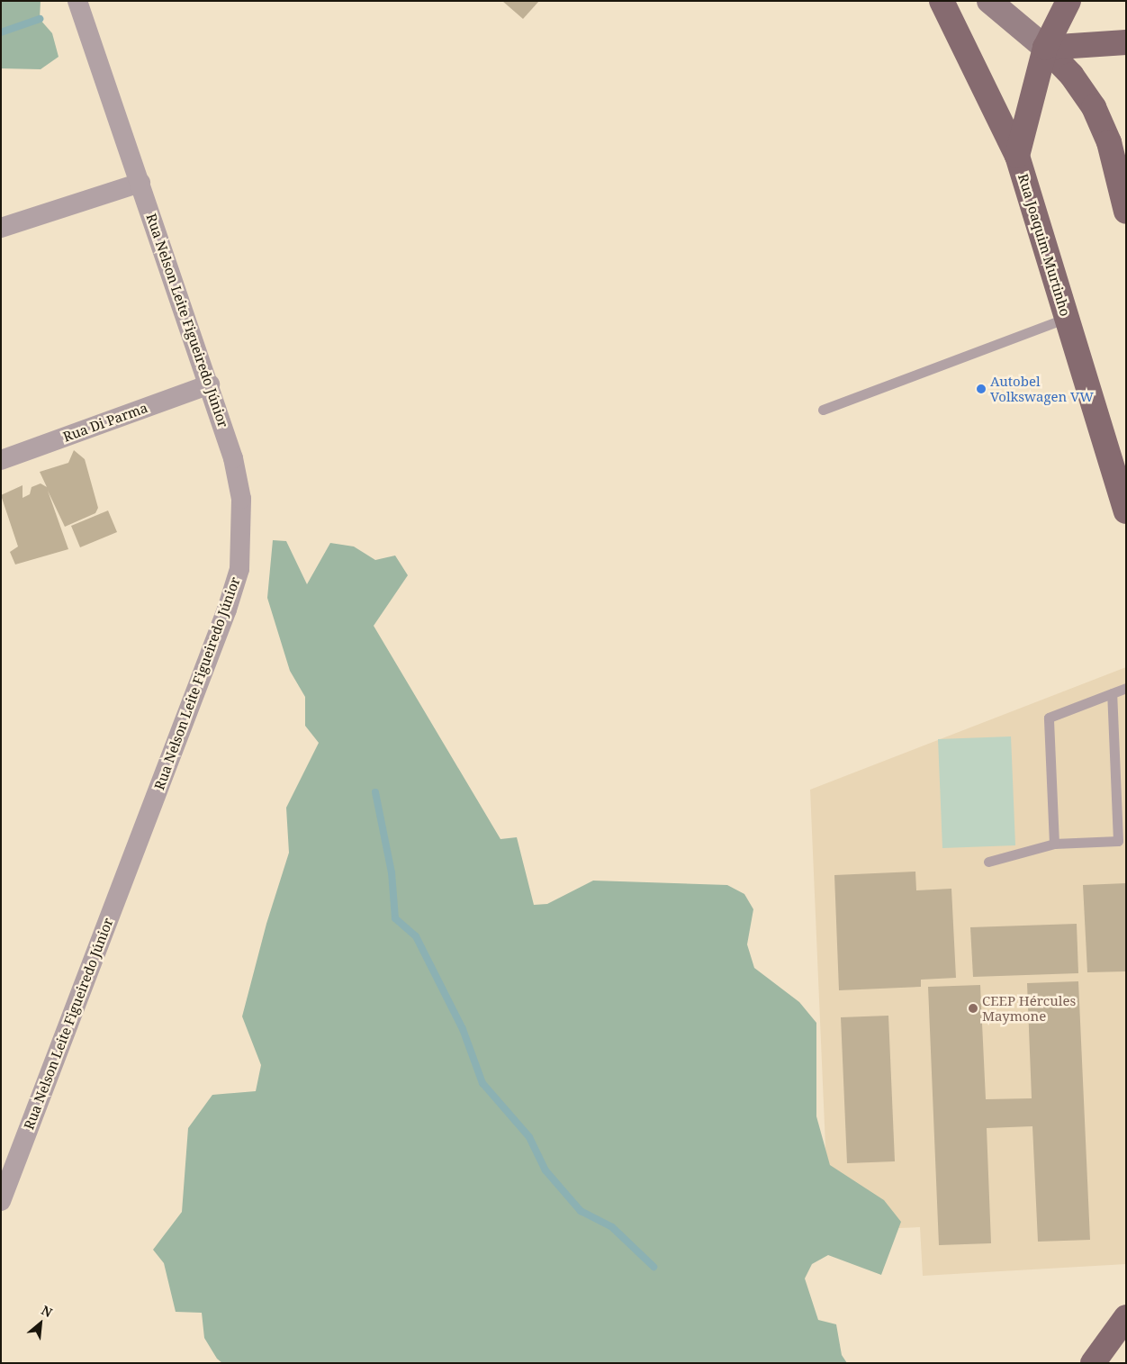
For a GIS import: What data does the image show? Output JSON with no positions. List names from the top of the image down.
{
  "streets": {
    "main road": ["Rua Joaquim Murtinho"],
    "street": ["Rua Nelson Leite Figueiredo Júnior", "Rua Di Parma"]
  },
  "crossings": [
    ["Rua Nelson Leite Figueiredo Júnior", "Rua Di Parma"]
  ],
  "places": ["Autobel Volkswagen VW", "CEEP Hércules Maymone"],
  "north": "top right"
}
